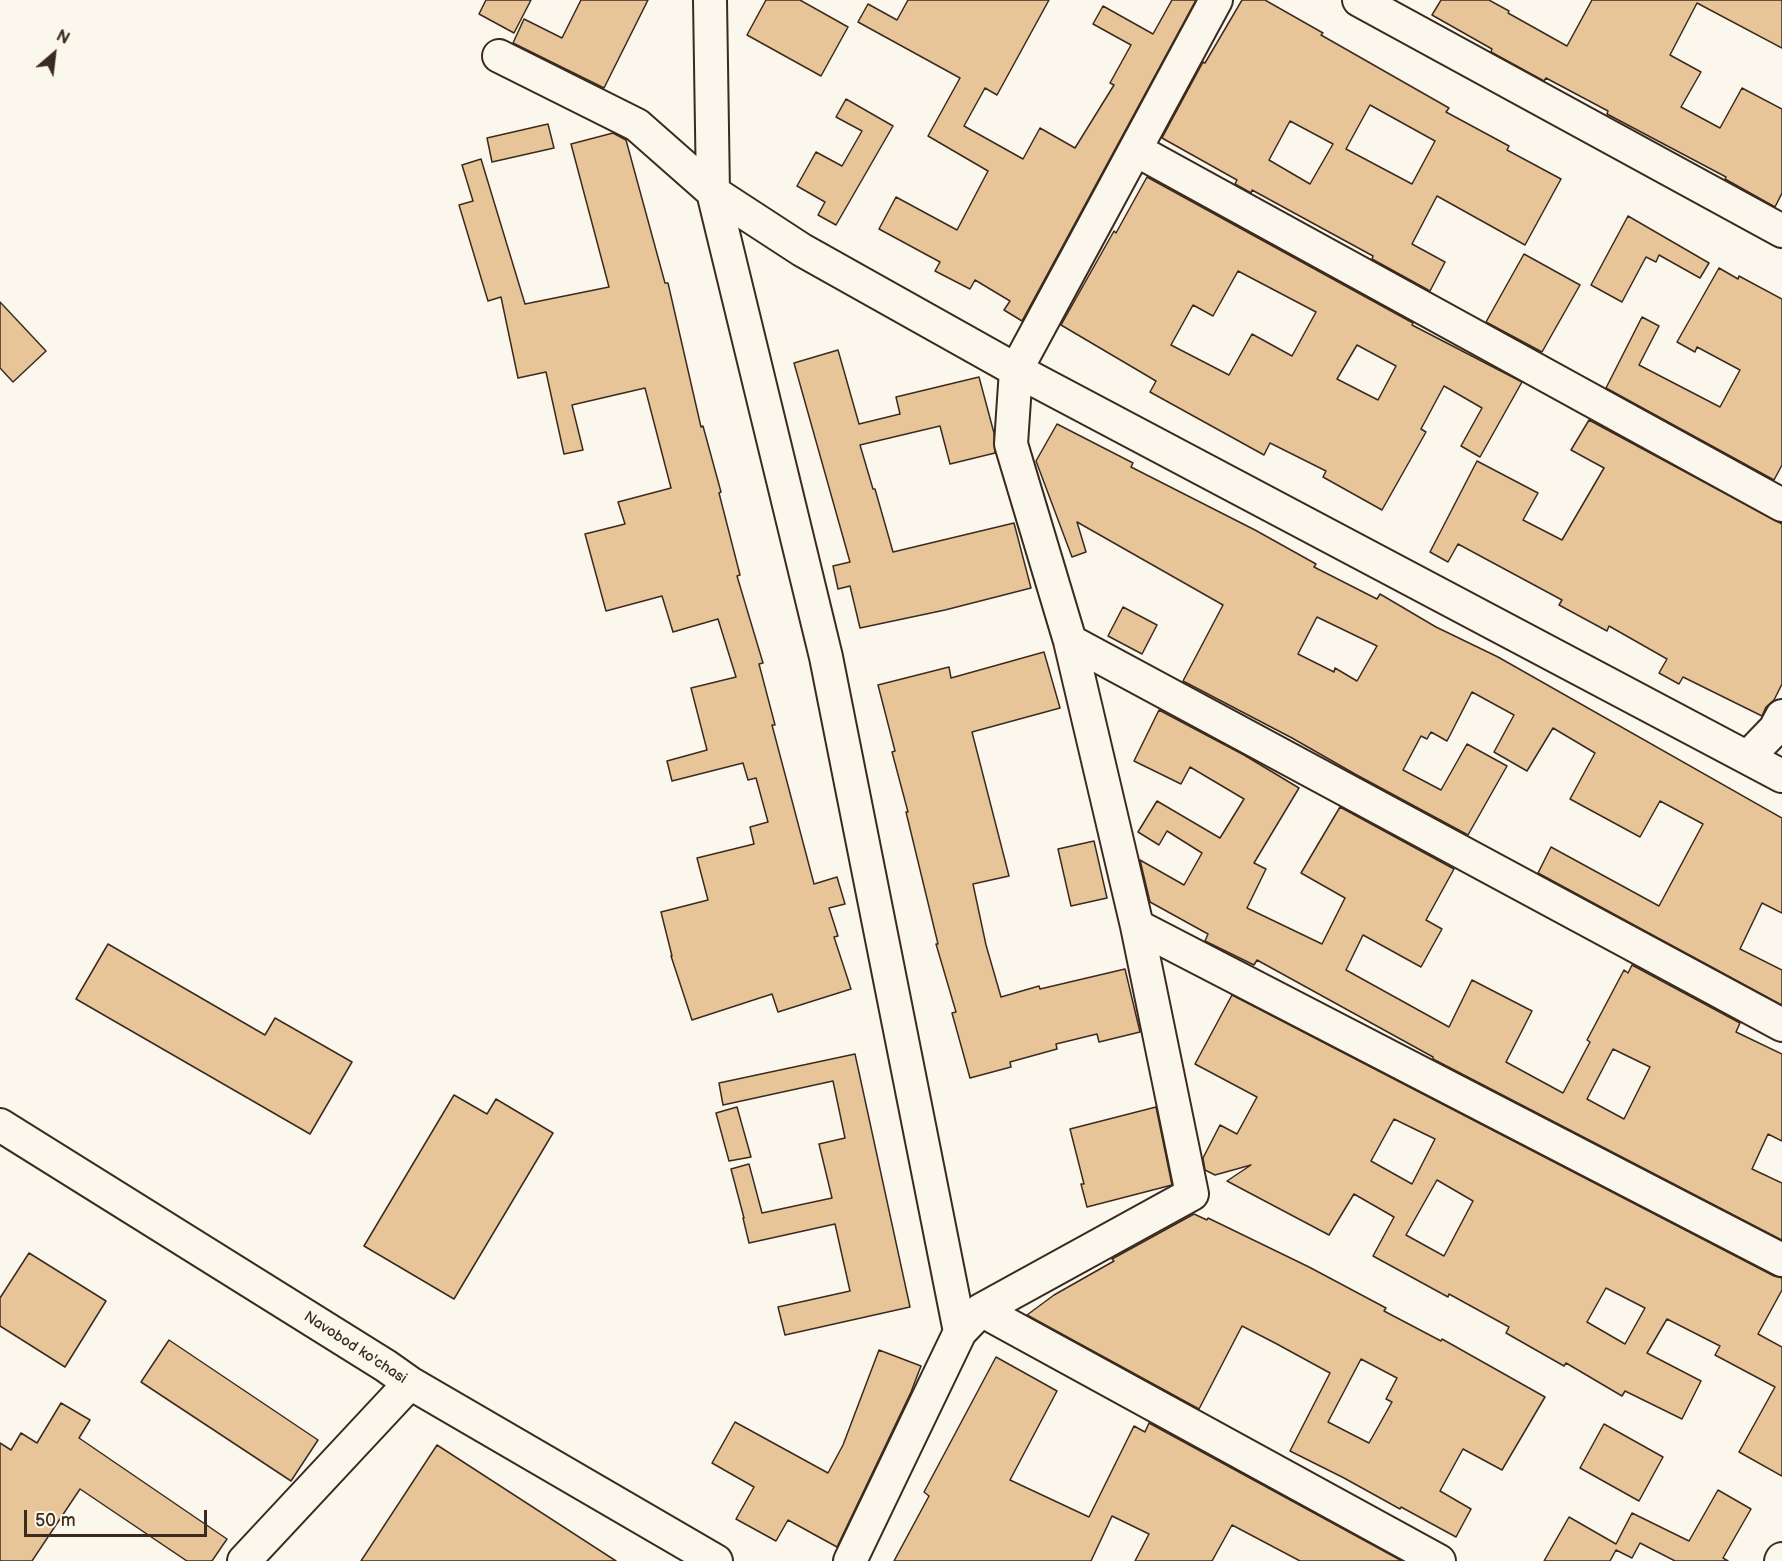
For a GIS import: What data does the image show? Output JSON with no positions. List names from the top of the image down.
{
  "streets": {
    "street": ["Navobod ko'chasi"]
  },
  "scale_bar": "50 m",
  "north": "top right"
}
